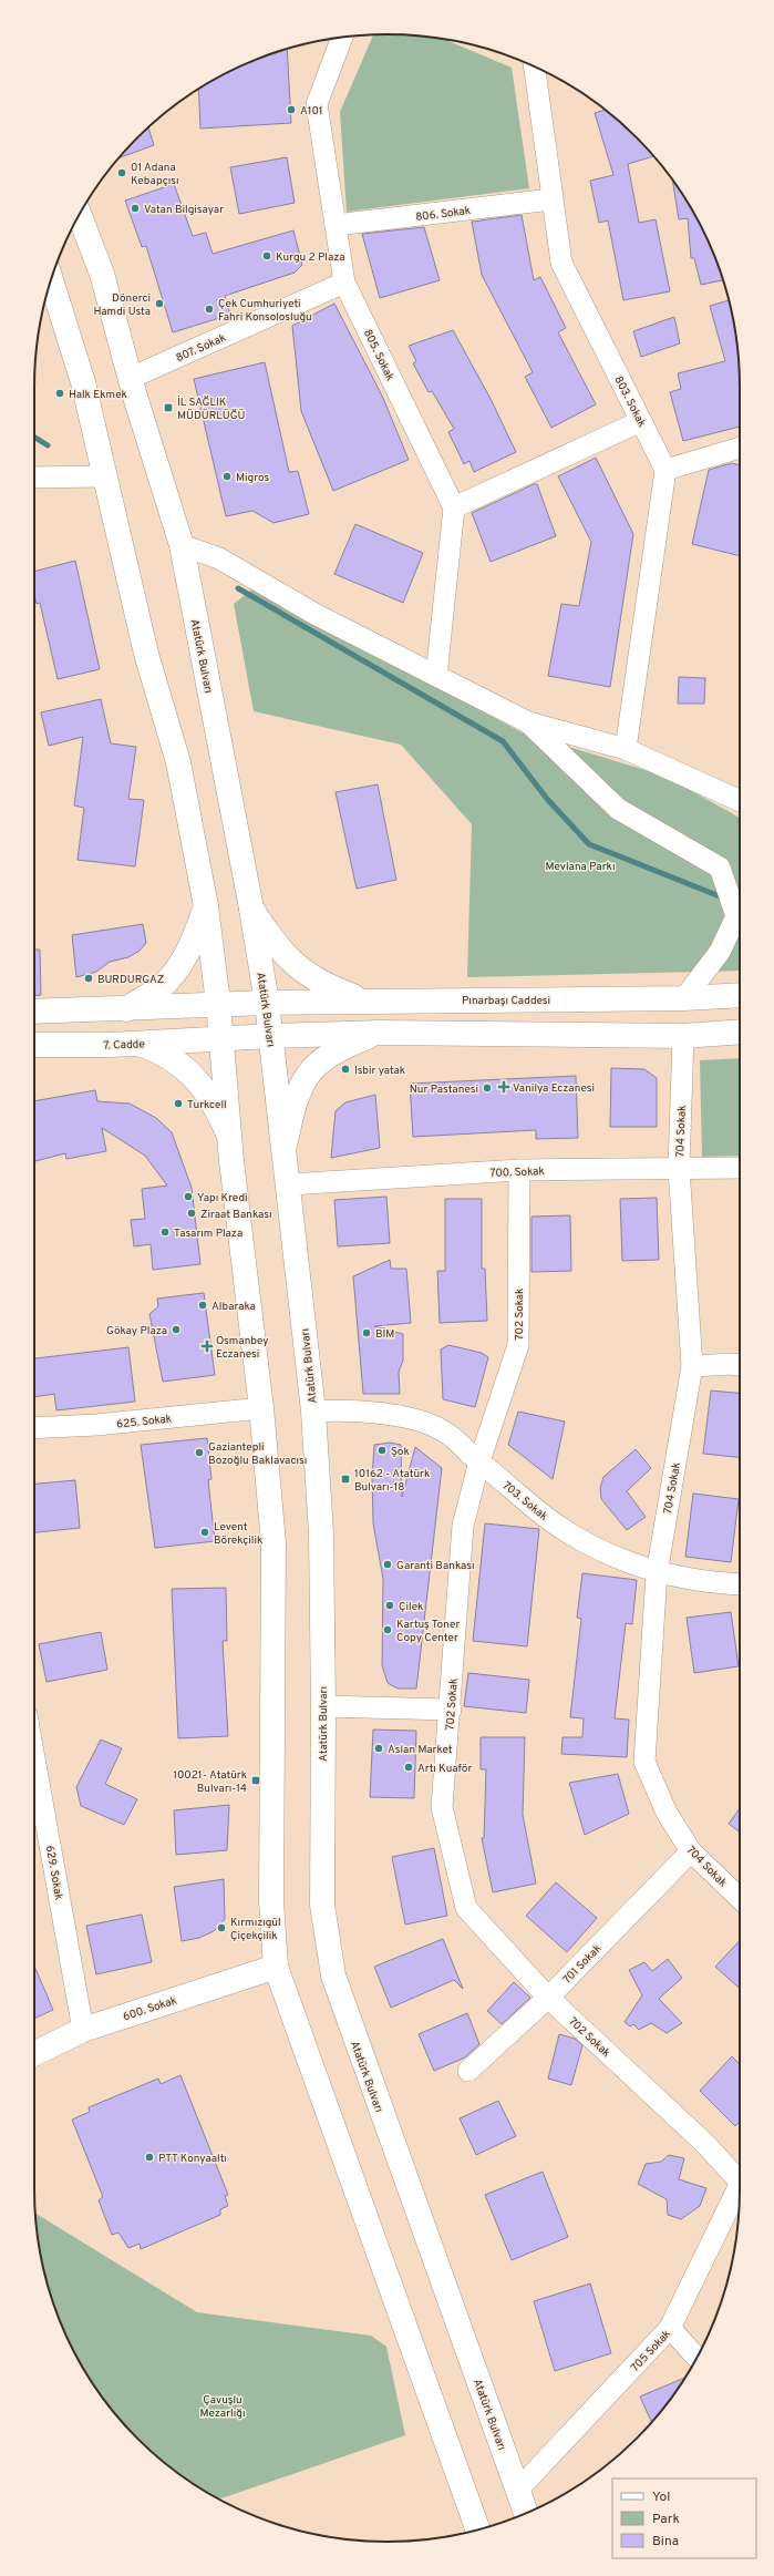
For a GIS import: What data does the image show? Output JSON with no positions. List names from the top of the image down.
{
  "streets": {
    "main road": [
      "Atatürk Bulvarı",
      "Pınarbaşı Caddesi",
      "7. Cadde",
      "600. Sokak"
    ],
    "street": [
      "806. Sokak",
      "807. Sokak",
      "805. Sokak",
      "803. Sokak",
      "704 Sokak",
      "700. Sokak",
      "702 Sokak",
      "625. Sokak",
      "703. Sokak",
      "629. Sokak",
      "701 Sokak",
      "705 Sokak"
    ]
  },
  "crossings": [
    ["806. Sokak", "805. Sokak"],
    ["806. Sokak", "803. Sokak"],
    ["807. Sokak", "805. Sokak"],
    ["807. Sokak", "Atatürk Bulvarı"],
    ["Atatürk Bulvarı", "Pınarbaşı Caddesi"],
    ["Atatürk Bulvarı", "7. Cadde"],
    ["Atatürk Bulvarı", "700. Sokak"],
    ["Atatürk Bulvarı", "703. Sokak"],
    ["Atatürk Bulvarı", "705 Sokak"],
    ["704 Sokak", "700. Sokak"],
    ["704 Sokak", "703. Sokak"],
    ["704 Sokak", "701 Sokak"],
    ["700. Sokak", "702 Sokak"],
    ["702 Sokak", "703. Sokak"],
    ["702 Sokak", "701 Sokak"],
    ["629. Sokak", "600. Sokak"]
  ],
  "parks": ["Mevlana Parkı", "Çavuşlu Mezarlığı"],
  "places": {
    "other": [
      "A101",
      "01 Adana Kebapçısı",
      "Vatan Bilgisayar",
      "Kurgu 2 Plaza",
      "Dönerci Hamdi Usta",
      "Çek Cumhuriyeti Fahri Konsolosluğu",
      "Halk Ekmek",
      "Migros",
      "BURDURGAZ",
      "Isbir yatak",
      "Nur Pastanesi",
      "Turkcell",
      "Yapı Kredi",
      "Ziraat Bankası",
      "Tasarım Plaza",
      "Albaraka",
      "Gökay Plaza",
      "BİM",
      "Şok",
      "Gaziantepli Bozoğlu Baklavacısı",
      "Levent Börekçilik",
      "Garanti Bankası",
      "Çilek",
      "Kartuş Toner Copy Center",
      "Aslan Market",
      "Artı Kuaför",
      "Kırmızıgül Çiçekçilik",
      "PTT Konyaaltı"
    ],
    "transit": ["İL SAĞLIK MÜDÜRLÜĞÜ", "10162 - Atatürk Bulvarı-18", "10021- Atatürk Bulvarı-14"],
    "health": ["Vanilya Eczanesi", "Osmanbey Eczanesi"]
  },
  "legend": ["Yol", "Park", "Bina"]
}
